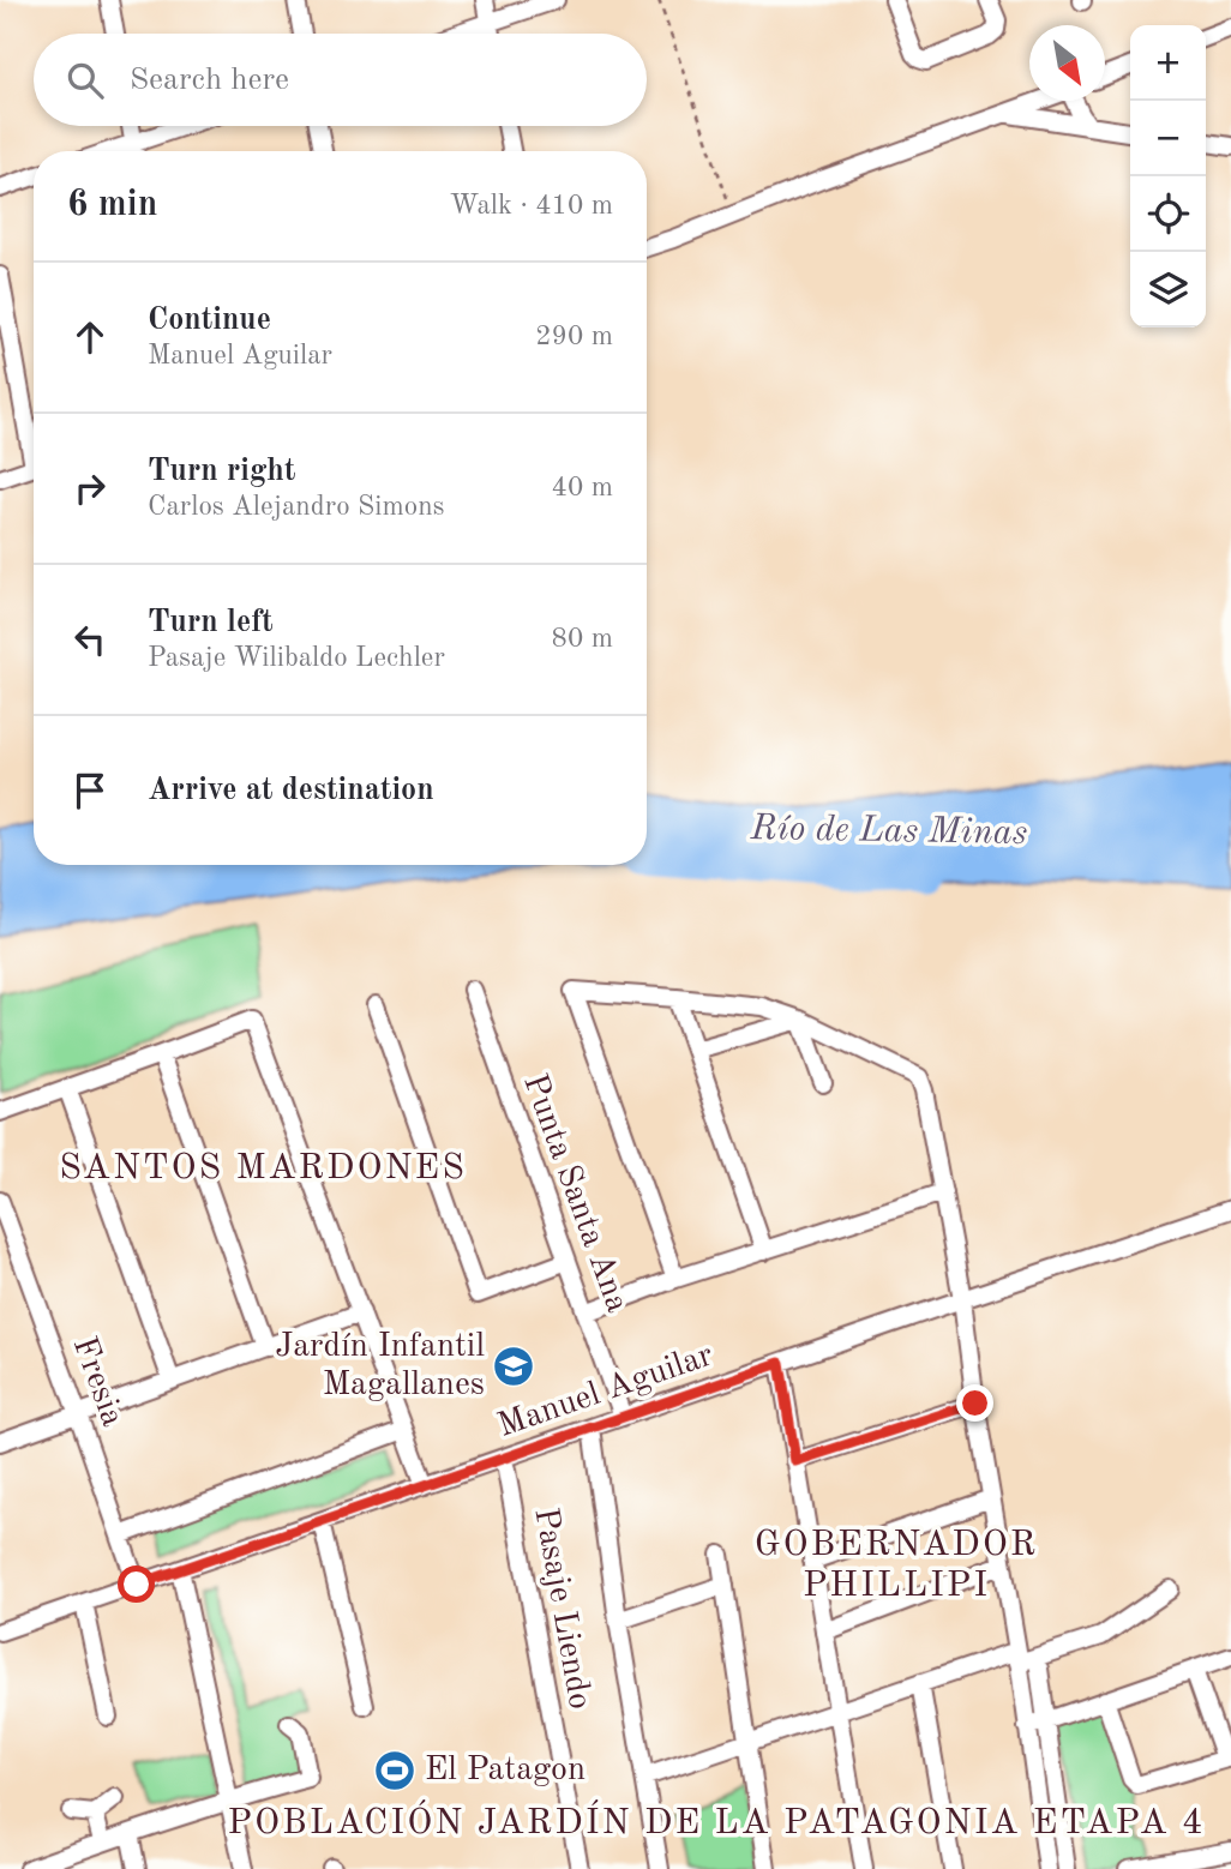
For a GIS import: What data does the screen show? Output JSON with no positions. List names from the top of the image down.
{
  "streets": {
    "street": [
      "Punta Santa Ana",
      "Fresia",
      "Manuel Aguilar",
      "Pasaje Liendo"
    ]
  },
  "crossings": [
    ["Punta Santa Ana", "Manuel Aguilar"],
    ["Fresia", "Manuel Aguilar"],
    ["Manuel Aguilar", "Pasaje Liendo"]
  ],
  "districts": ["SANTOS MARDONES", "GOBERNADOR PHILLIPI", "POBLACIÓN JARDÍN DE LA PATAGONIA ETAPA 4"],
  "water": ["Río de Las Minas"],
  "places": {
    "school or university": ["Jardín Infantil Magallanes"],
    "sports": ["El Patagon"]
  },
  "north": "bottom right",
  "page": {
    "map_buttons": ["+", "−"],
    "search": "Search here",
    "heading": ["6 min", "Walk · 410 m"],
    "list": [
      ["Continue", "Manuel Aguilar", "290 m"],
      ["Turn right", "Carlos Alejandro Simons", "40 m"],
      ["Turn left", "Pasaje Wilibaldo Lechler", "80 m"],
      "Arrive at destination"
    ]
  }
}
